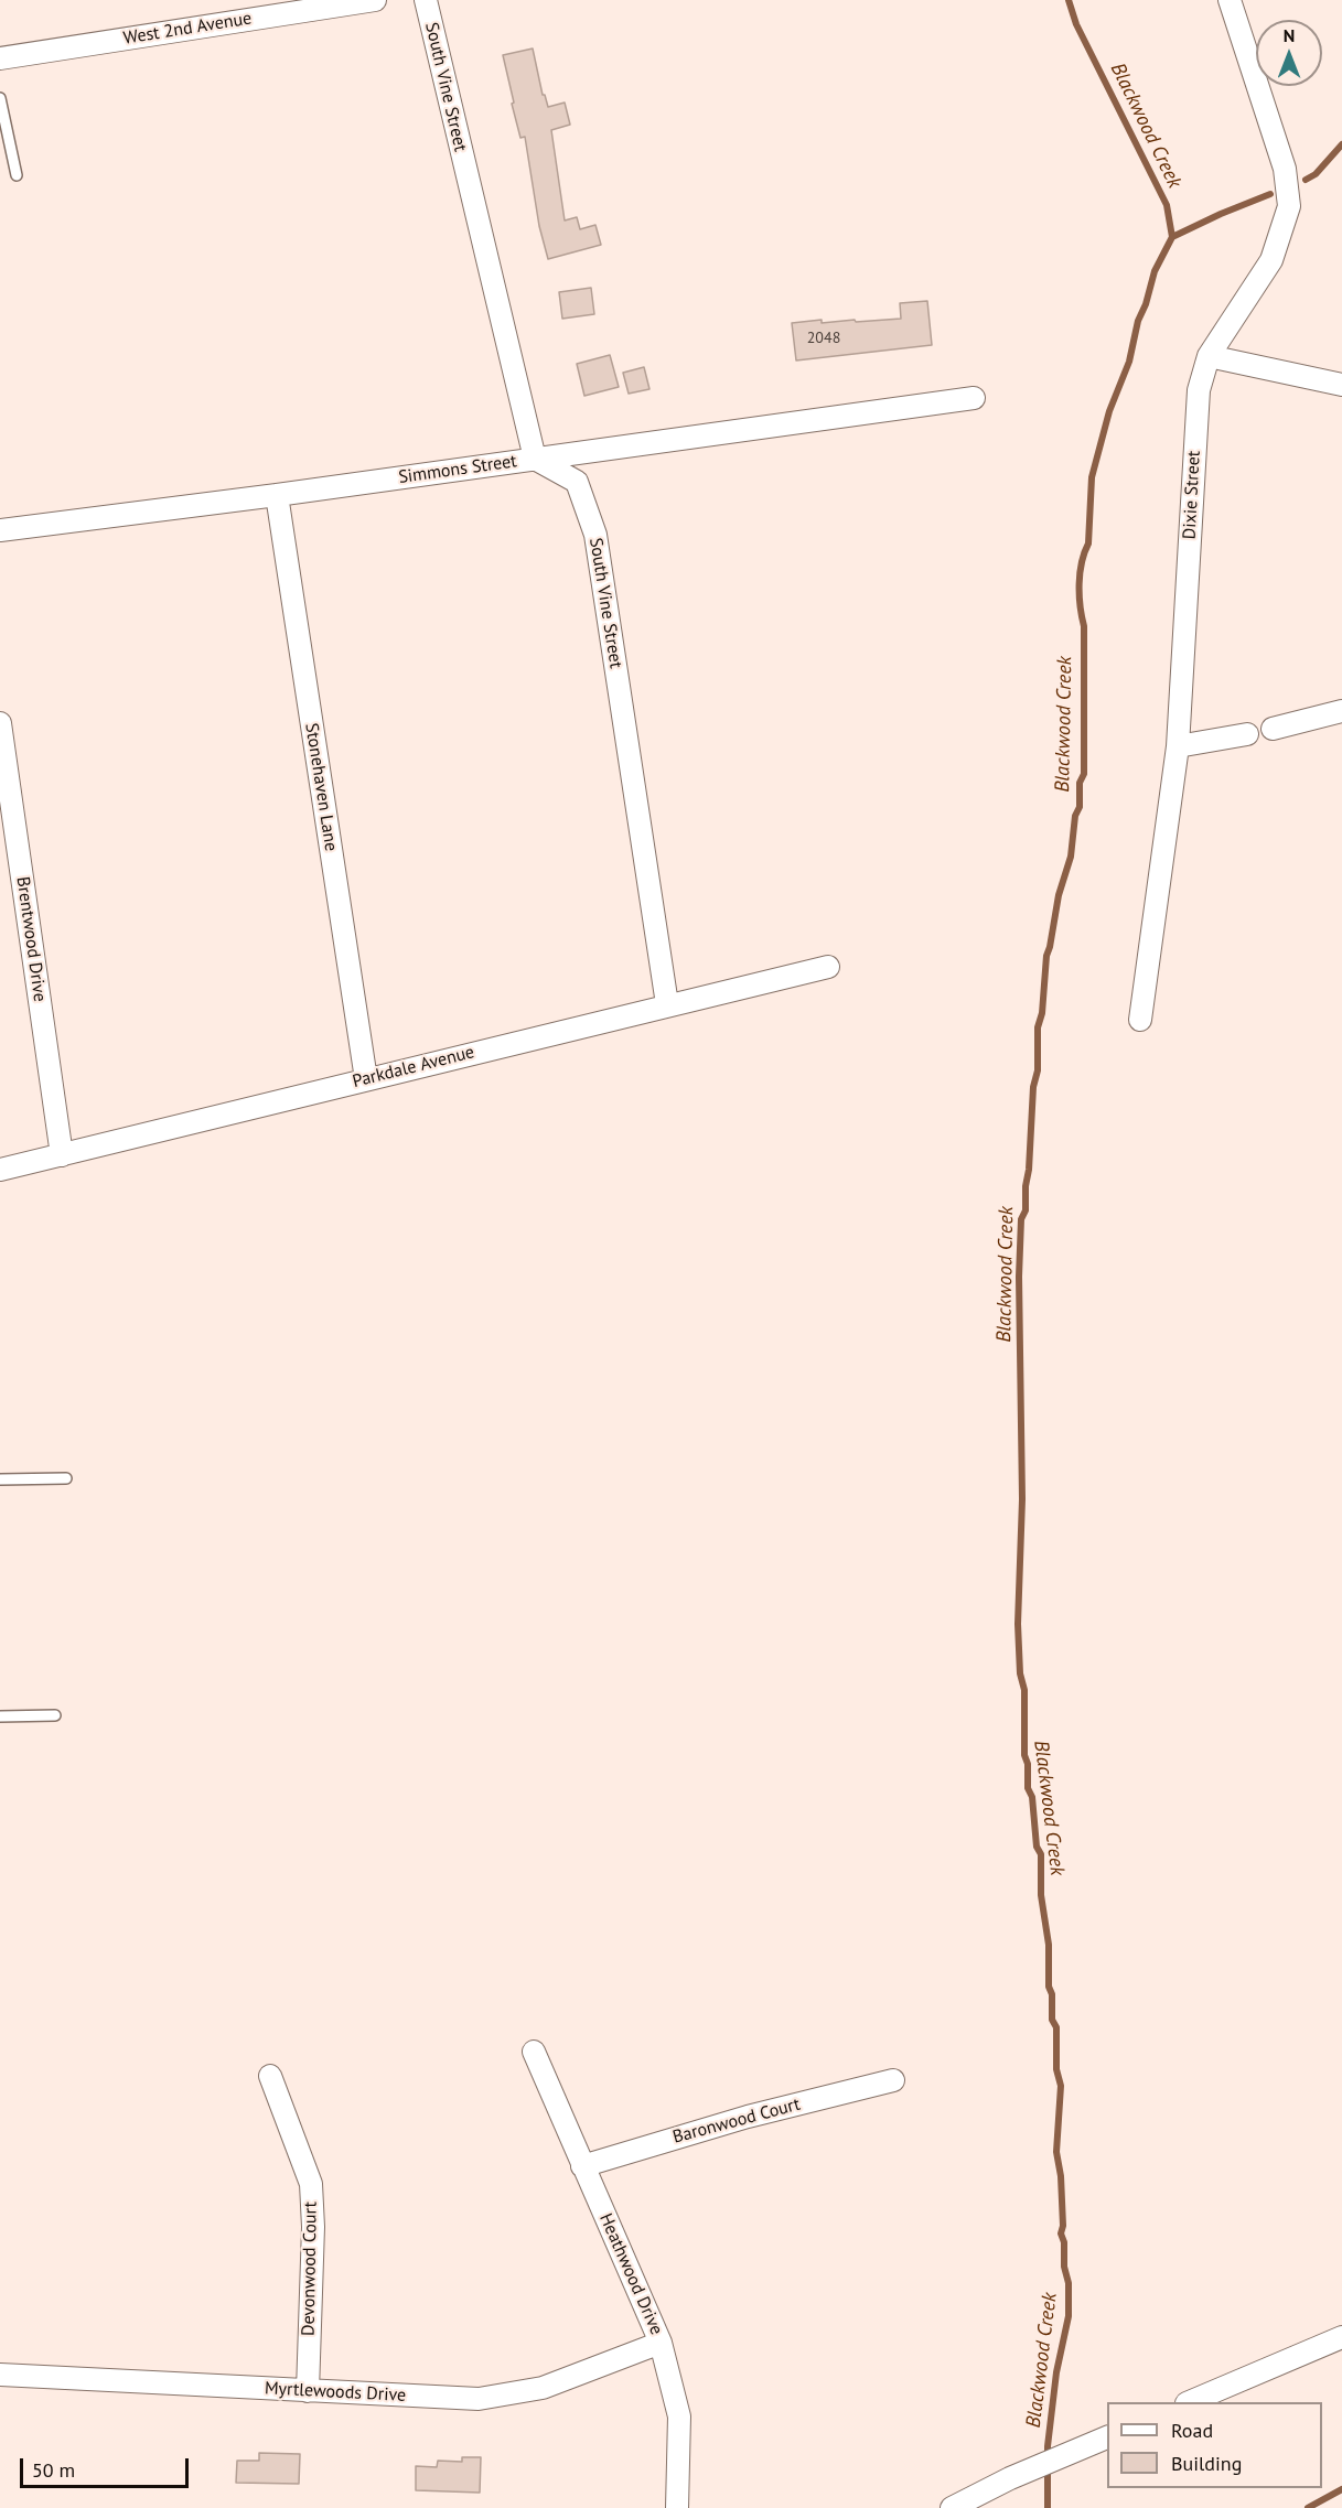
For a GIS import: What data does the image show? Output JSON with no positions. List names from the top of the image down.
{
  "streets": {
    "street": [
      "West 2nd Avenue",
      "South Vine Street",
      "Simmons Street",
      "Dixie Street",
      "Stonehaven Lane",
      "Brentwood Drive",
      "Parkdale Avenue",
      "Baronwood Court",
      "Devonwood Court",
      "Heathwood Drive",
      "Myrtlewoods Drive"
    ]
  },
  "crossings": [
    ["South Vine Street", "Simmons Street"],
    ["South Vine Street", "Parkdale Avenue"],
    ["Simmons Street", "Stonehaven Lane"],
    ["Stonehaven Lane", "Parkdale Avenue"],
    ["Brentwood Drive", "Parkdale Avenue"],
    ["Baronwood Court", "Heathwood Drive"],
    ["Devonwood Court", "Myrtlewoods Drive"],
    ["Heathwood Drive", "Myrtlewoods Drive"]
  ],
  "water": ["Blackwood Creek"],
  "house_numbers": ["2048"],
  "legend": ["Road", "Building"],
  "scale_bar": "50 m",
  "north": "top"
}
